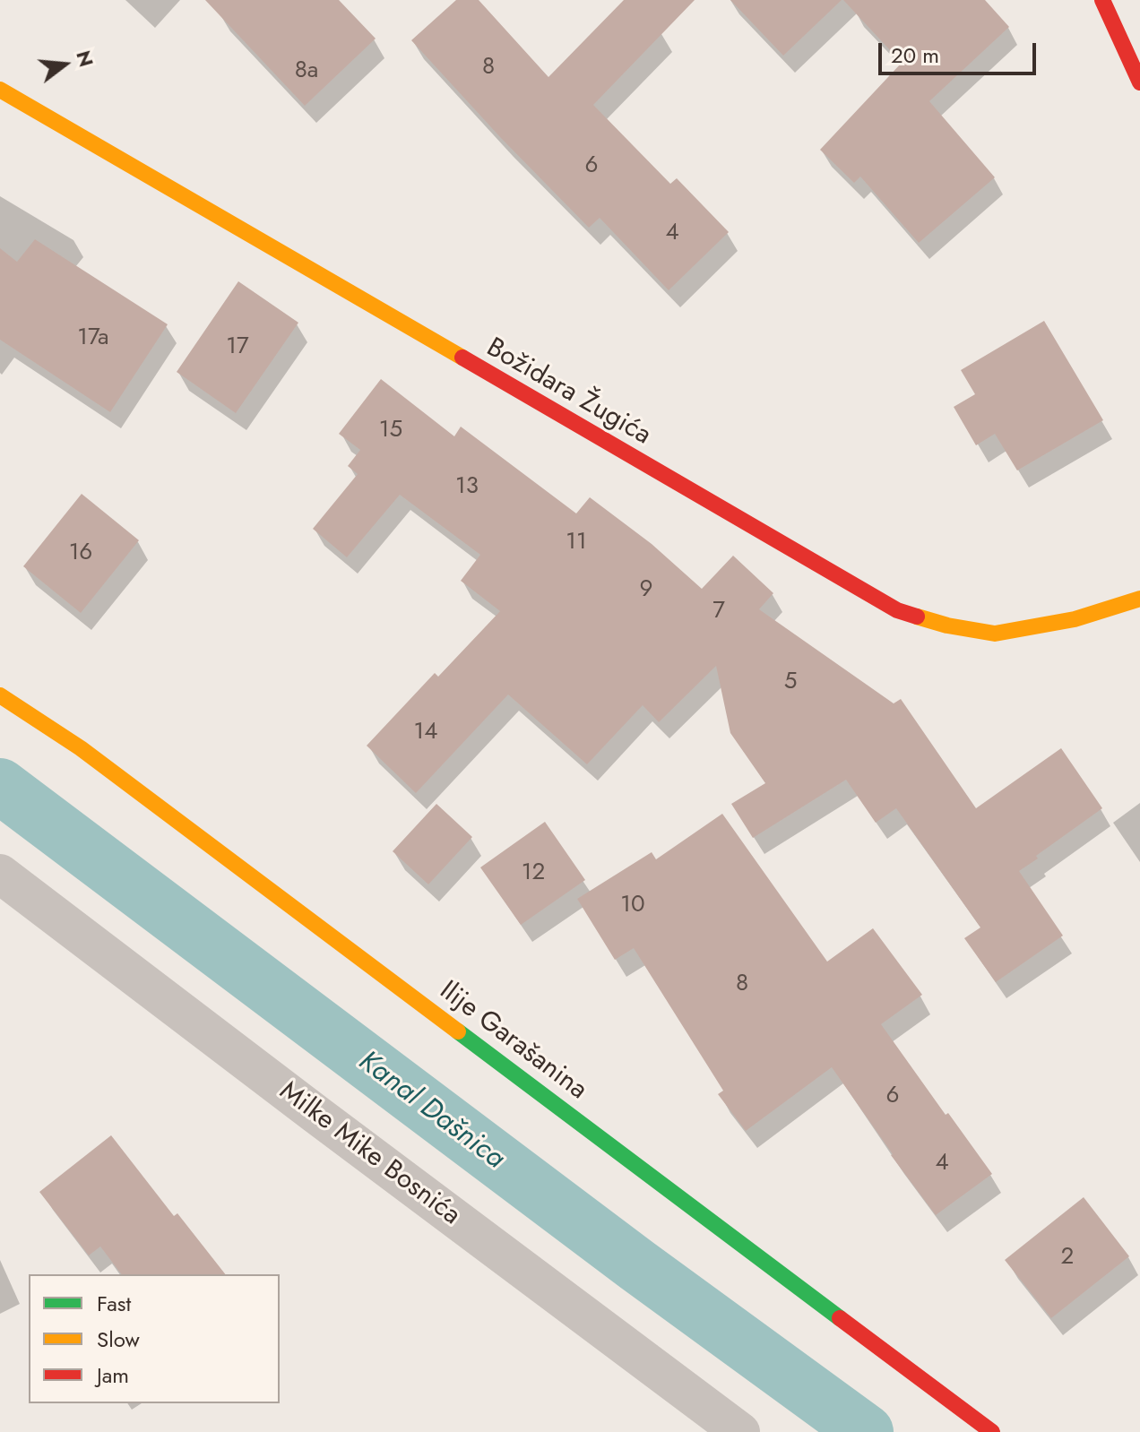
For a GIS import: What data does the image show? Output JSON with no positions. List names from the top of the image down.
{
  "streets": {
    "street": ["Božidara Žugića", "Ilije Garašanina", "Milke Mike Bosnića"]
  },
  "water": ["Kanal Dašnica"],
  "house_numbers": [
    "8",
    "8a",
    "6",
    "4",
    "17a",
    "17",
    "15",
    "13",
    "11",
    "16",
    "9",
    "7",
    "5",
    "14",
    "12",
    "10",
    "8",
    "6",
    "4",
    "2"
  ],
  "legend": ["Fast", "Slow", "Jam"],
  "scale_bar": "20 m",
  "north": "right"
}
